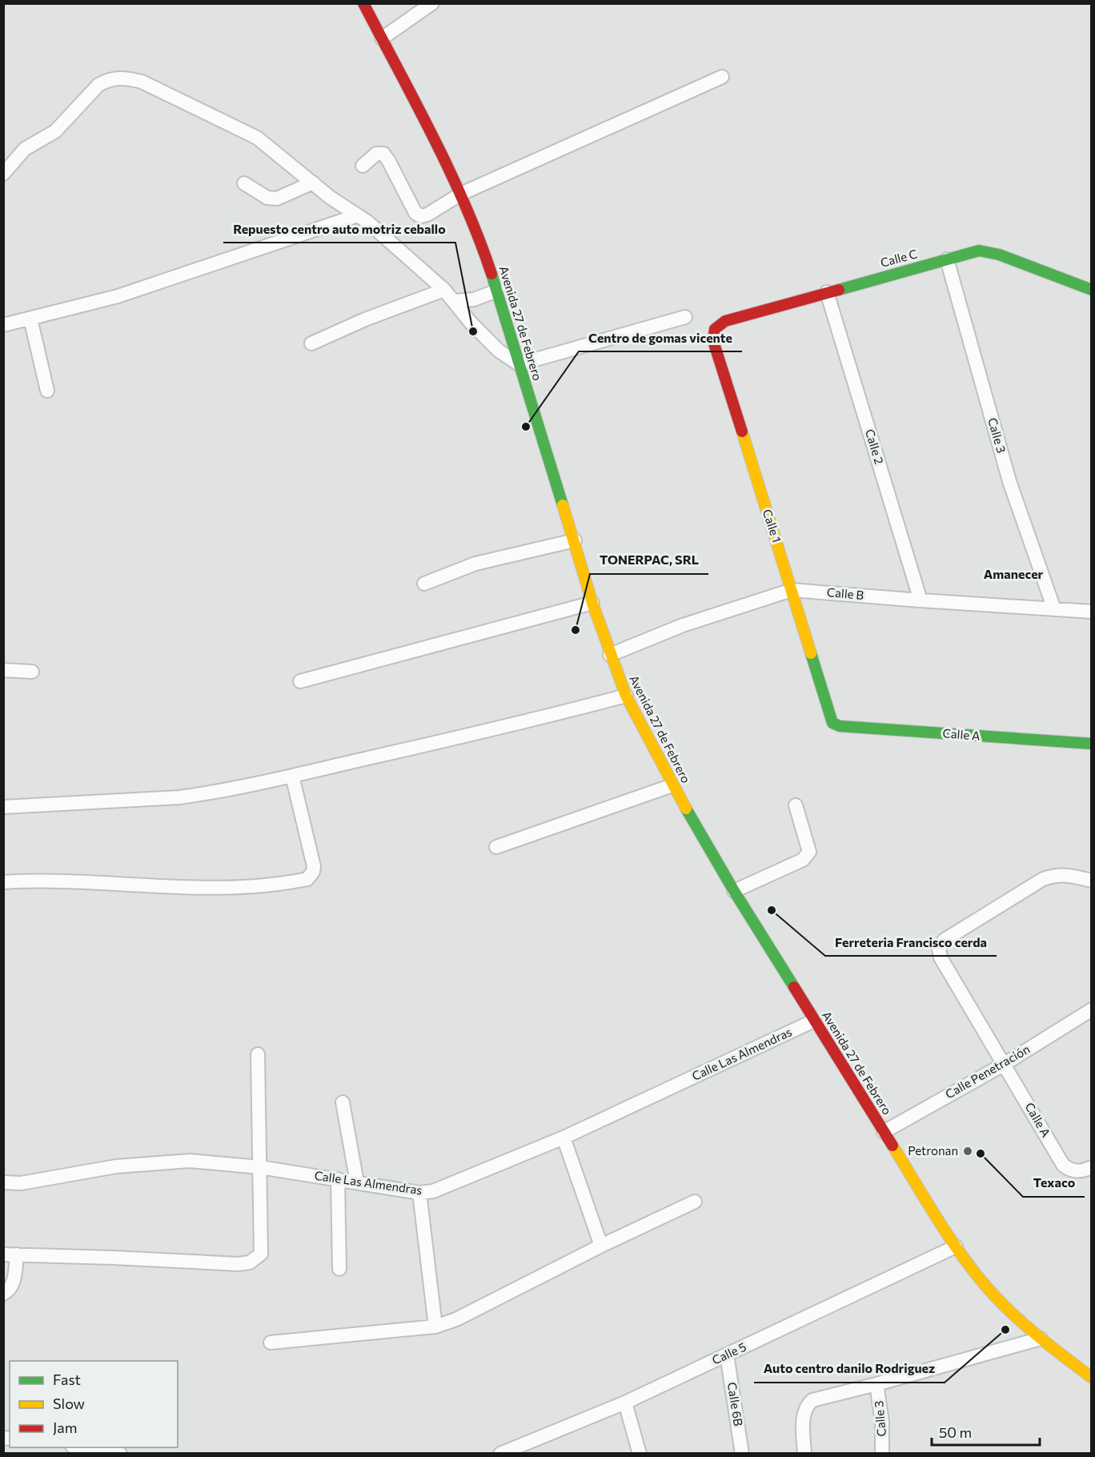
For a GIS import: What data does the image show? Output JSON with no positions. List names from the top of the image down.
{
  "streets": {
    "main road": [
      "Calle C",
      "Avenida 27 de Febrero",
      "Calle 1",
      "Calle A"
    ],
    "street": [
      "Calle 3",
      "Calle 2",
      "Calle B",
      "Calle Las Almendras",
      "Calle Penetración",
      "Calle 5",
      "Calle 6B"
    ]
  },
  "crossings": [
    ["Calle C", "Calle 3"],
    ["Calle C", "Calle 2"],
    ["Calle C", "Calle 1"],
    ["Avenida 27 de Febrero", "Calle B"],
    ["Avenida 27 de Febrero", "Calle Las Almendras"],
    ["Avenida 27 de Febrero", "Calle Penetración"],
    ["Avenida 27 de Febrero", "Calle 5"],
    ["Calle 3", "Calle B"],
    ["Calle 2", "Calle B"],
    ["Calle 1", "Calle B"],
    ["Calle 1", "Calle A"],
    ["Calle A", "Calle Penetración"],
    ["Calle 5", "Calle 6B"]
  ],
  "districts": ["Amanecer"],
  "places": [
    "Repuesto centro auto motriz ceballo",
    "Centro de gomas vicente",
    "TONERPAC, SRL",
    "Ferreteria Francisco cerda",
    "Petronan",
    "Texaco",
    "Auto centro danilo Rodriguez"
  ],
  "legend": ["Fast", "Slow", "Jam"],
  "scale_bar": "50 m"
}
